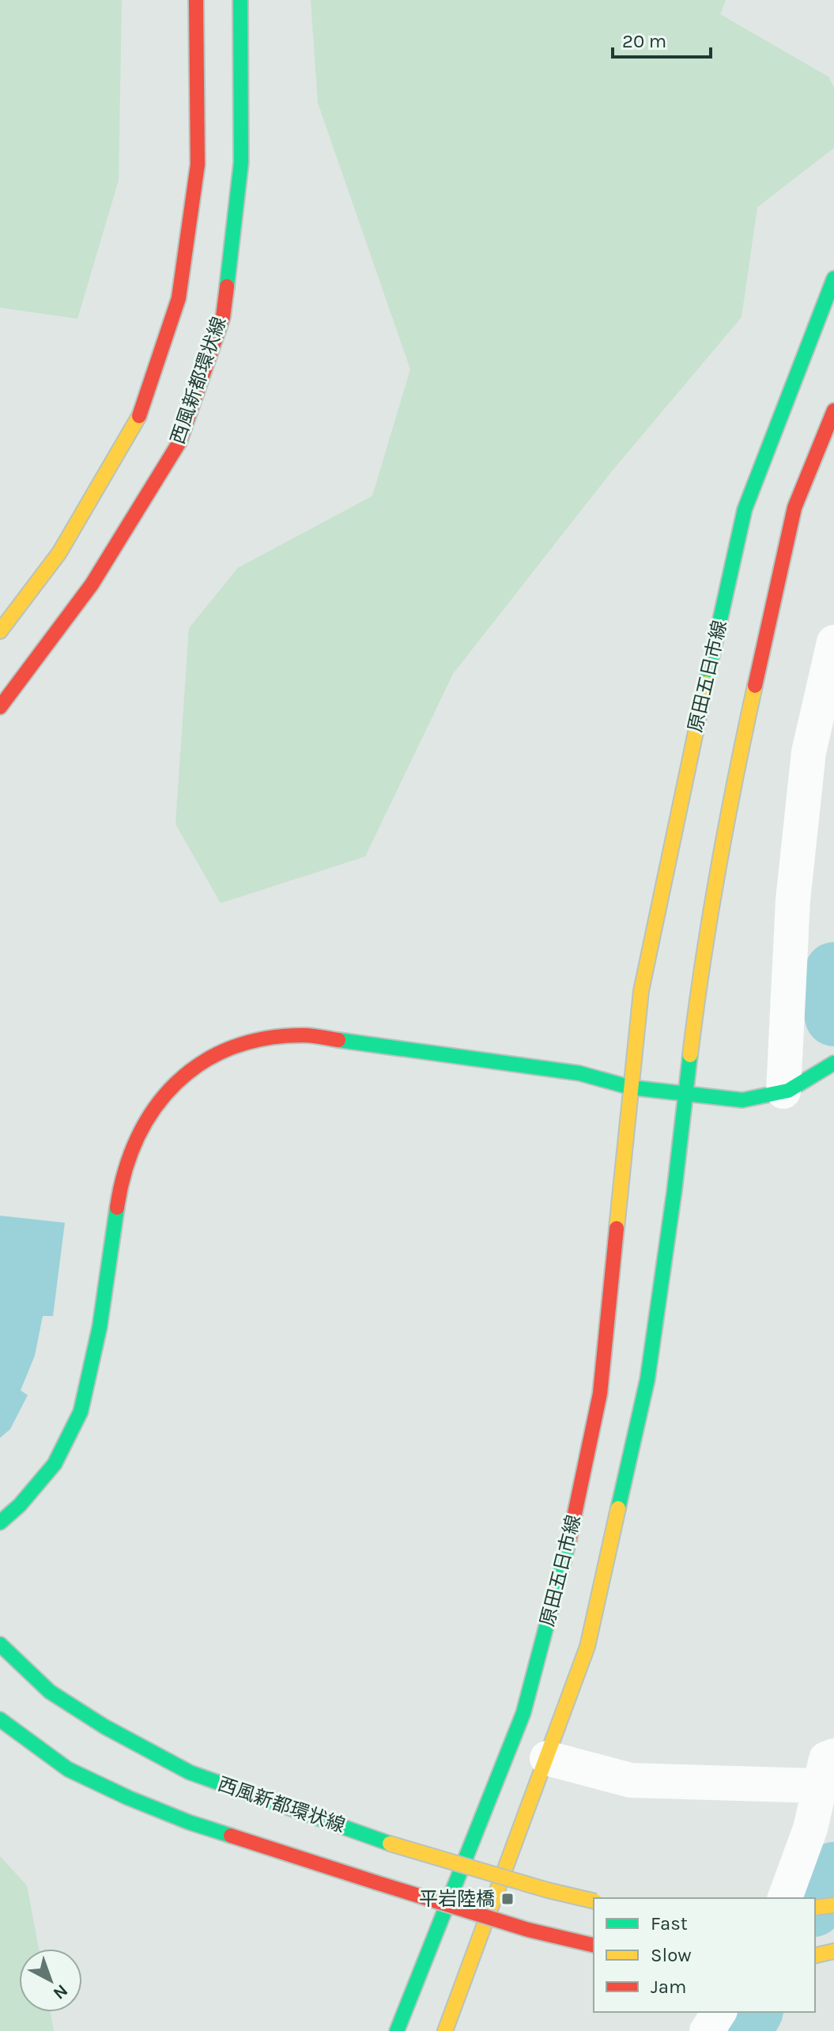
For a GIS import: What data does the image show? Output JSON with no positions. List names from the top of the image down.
{
  "streets": {
    "street": ["西風新都環状線", "原田五日市線"]
  },
  "places": {
    "transit": ["平岩陸橋"]
  },
  "legend": ["Fast", "Slow", "Jam"],
  "scale_bar": "20 m",
  "north": "bottom right"
}
